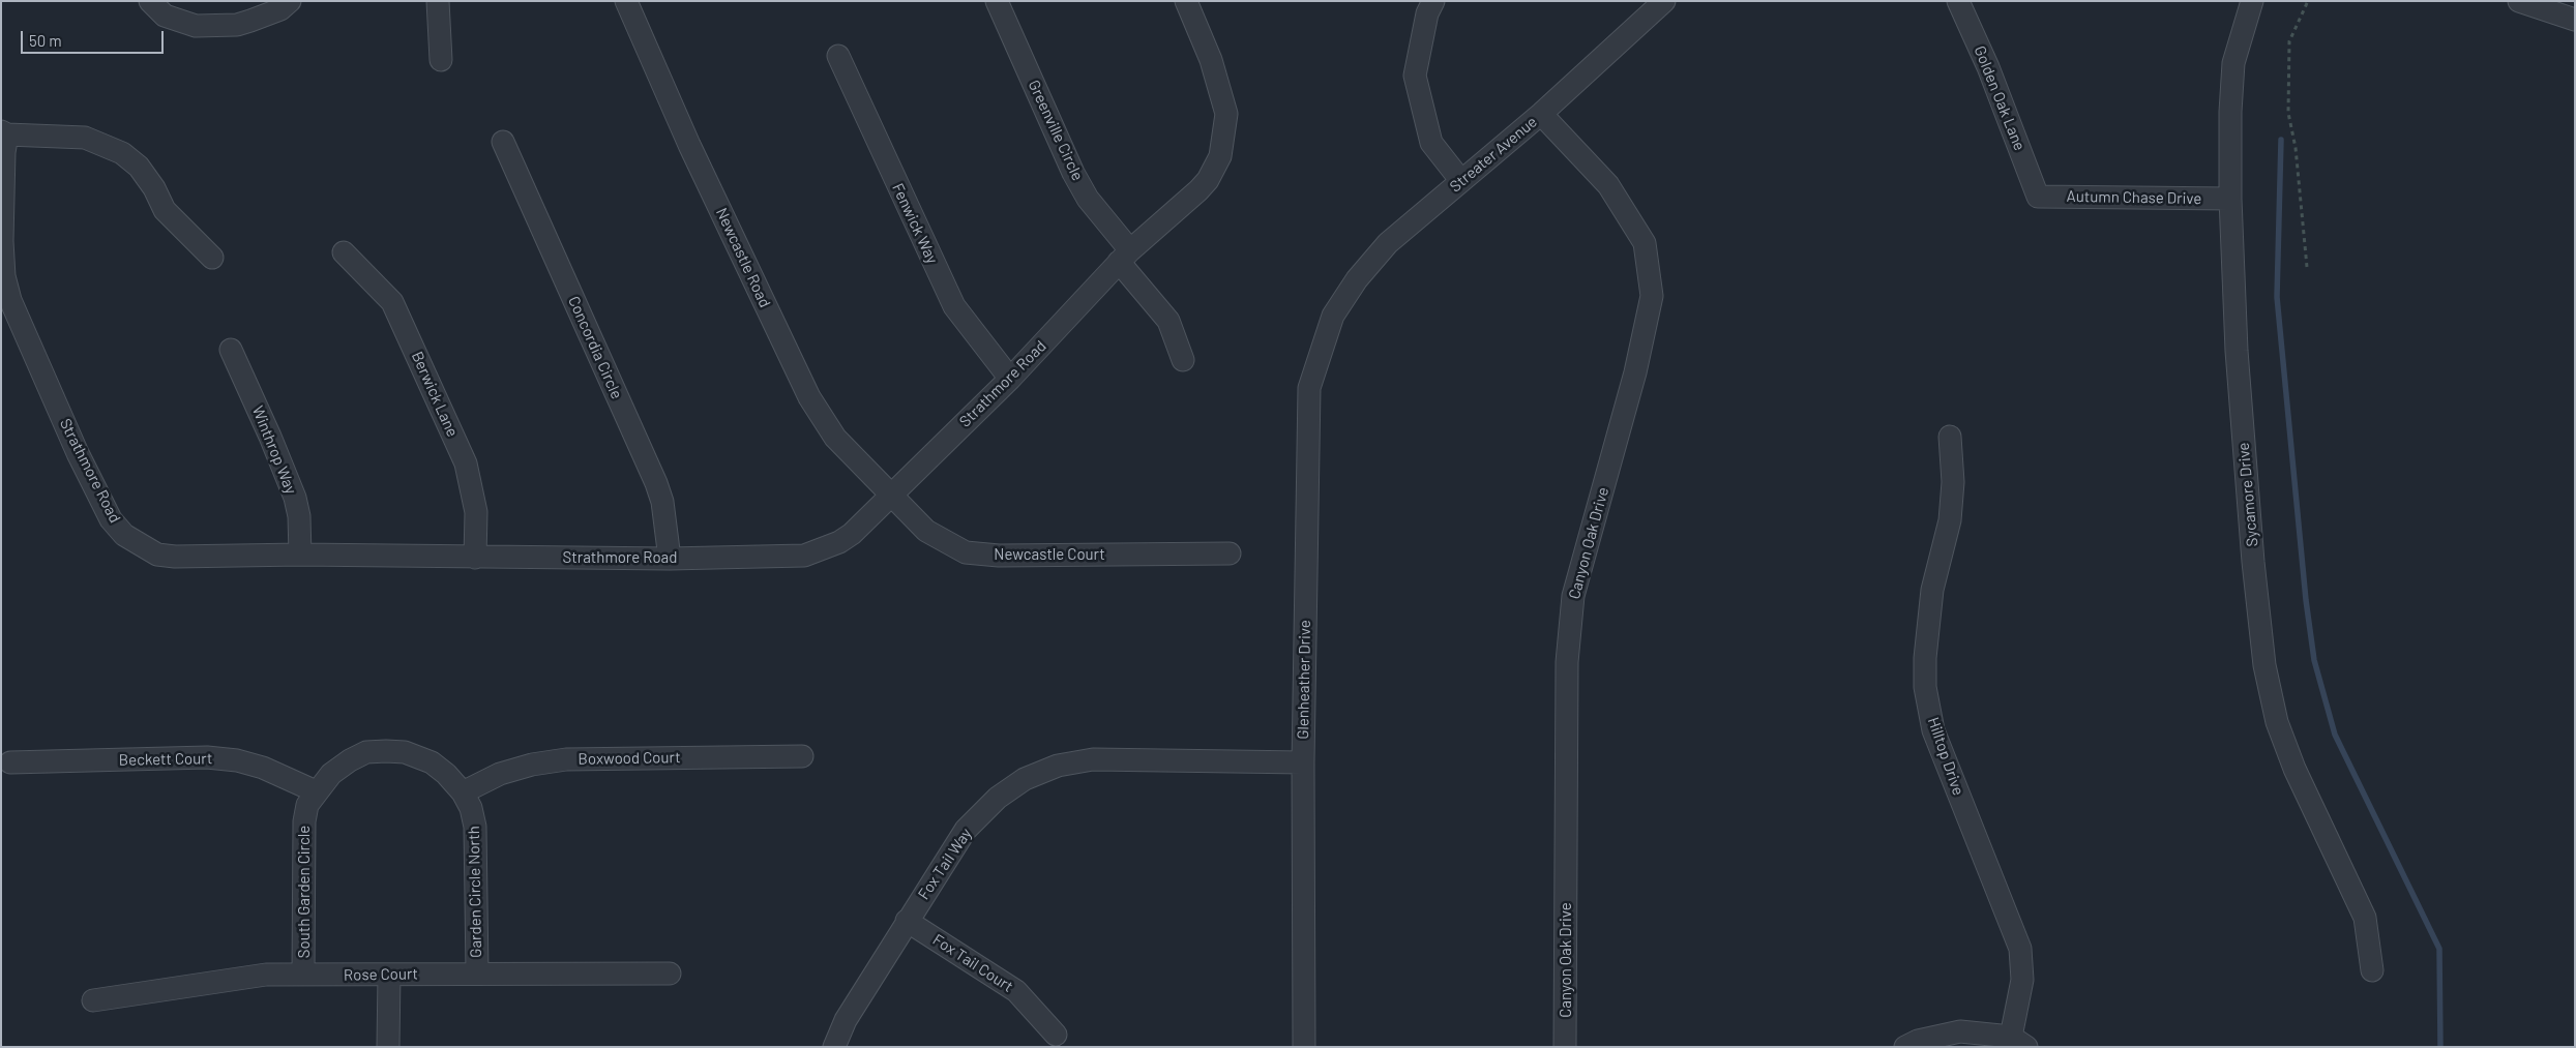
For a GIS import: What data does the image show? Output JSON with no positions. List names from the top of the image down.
{
  "streets": {
    "street": [
      "Golden Oak Lane",
      "Greenville Circle",
      "Streater Avenue",
      "Autumn Chase Drive",
      "Fenwick Way",
      "Newcastle Road",
      "Concordia Circle",
      "Strathmore Road",
      "Berwick Lane",
      "Winthrop Way",
      "Sycamore Drive",
      "Canyon Oak Drive",
      "Newcastle Court",
      "Glenheather Drive",
      "Hilltop Drive",
      "Boxwood Court",
      "Beckett Court",
      "Fox Tail Way",
      "South Garden Circle",
      "Garden Circle North",
      "Fox Tail Court",
      "Rose Court"
    ]
  },
  "crossings": [
    ["Golden Oak Lane", "Autumn Chase Drive"],
    ["Greenville Circle", "Strathmore Road"],
    ["Streater Avenue", "Canyon Oak Drive"],
    ["Streater Avenue", "Glenheather Drive"],
    ["Autumn Chase Drive", "Sycamore Drive"],
    ["Fenwick Way", "Strathmore Road"],
    ["Newcastle Road", "Strathmore Road"],
    ["Newcastle Road", "Newcastle Court"],
    ["Concordia Circle", "Strathmore Road"],
    ["Strathmore Road", "Berwick Lane"],
    ["Strathmore Road", "Winthrop Way"],
    ["Strathmore Road", "Newcastle Court"],
    ["Glenheather Drive", "Fox Tail Way"],
    ["Boxwood Court", "Garden Circle North"],
    ["Beckett Court", "South Garden Circle"],
    ["Fox Tail Way", "Fox Tail Court"],
    ["South Garden Circle", "Garden Circle North"],
    ["South Garden Circle", "Rose Court"],
    ["Garden Circle North", "Rose Court"]
  ],
  "scale_bar": "50 m"
}
